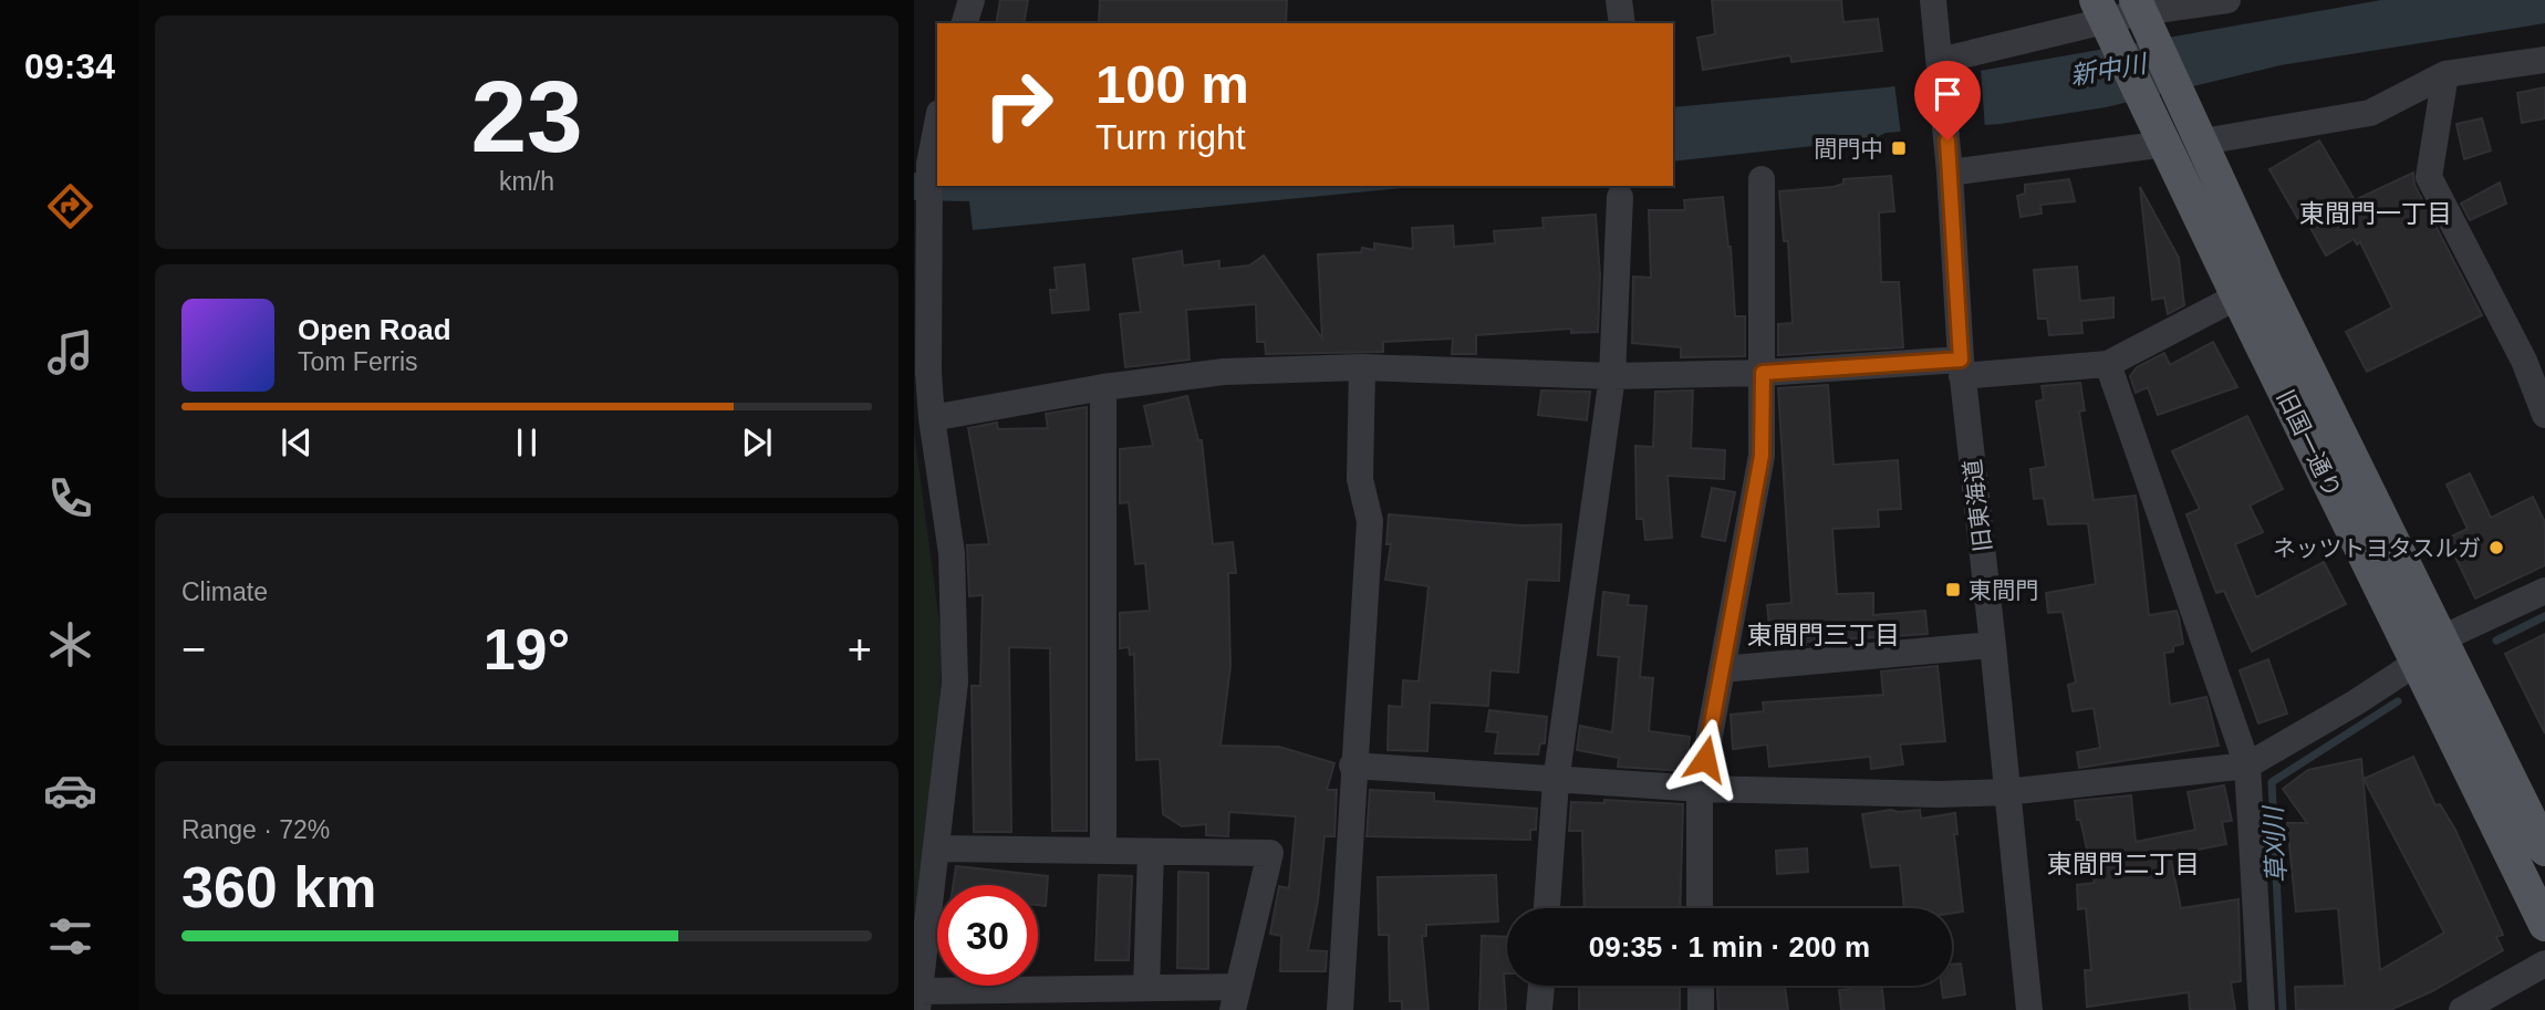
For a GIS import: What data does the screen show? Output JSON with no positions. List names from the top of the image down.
{
  "streets": {
    "main road": ["旧国一通り"],
    "street": ["旧東海道"]
  },
  "districts": ["東間門一丁目", "東間門三丁目", "東間門二丁目"],
  "water": ["新中川", "草刈川"],
  "places": {
    "transit": ["間門中", "東間門"],
    "other": ["ネッツトヨタスルガ"]
  },
  "page": {
    "tabs": "09:34",
    "tile": [
      ["23", "km/h"],
      "Climate",
      ["Range · 72%", "360 km"]
    ],
    "turn": ["100 m", "Turn right"],
    "song": ["Open Road", "Tom Ferris"],
    "heat": ["−", "19°", "+"],
    "limit": "30",
    "trip": "09:35 · 1 min · 200 m"
  }
}
